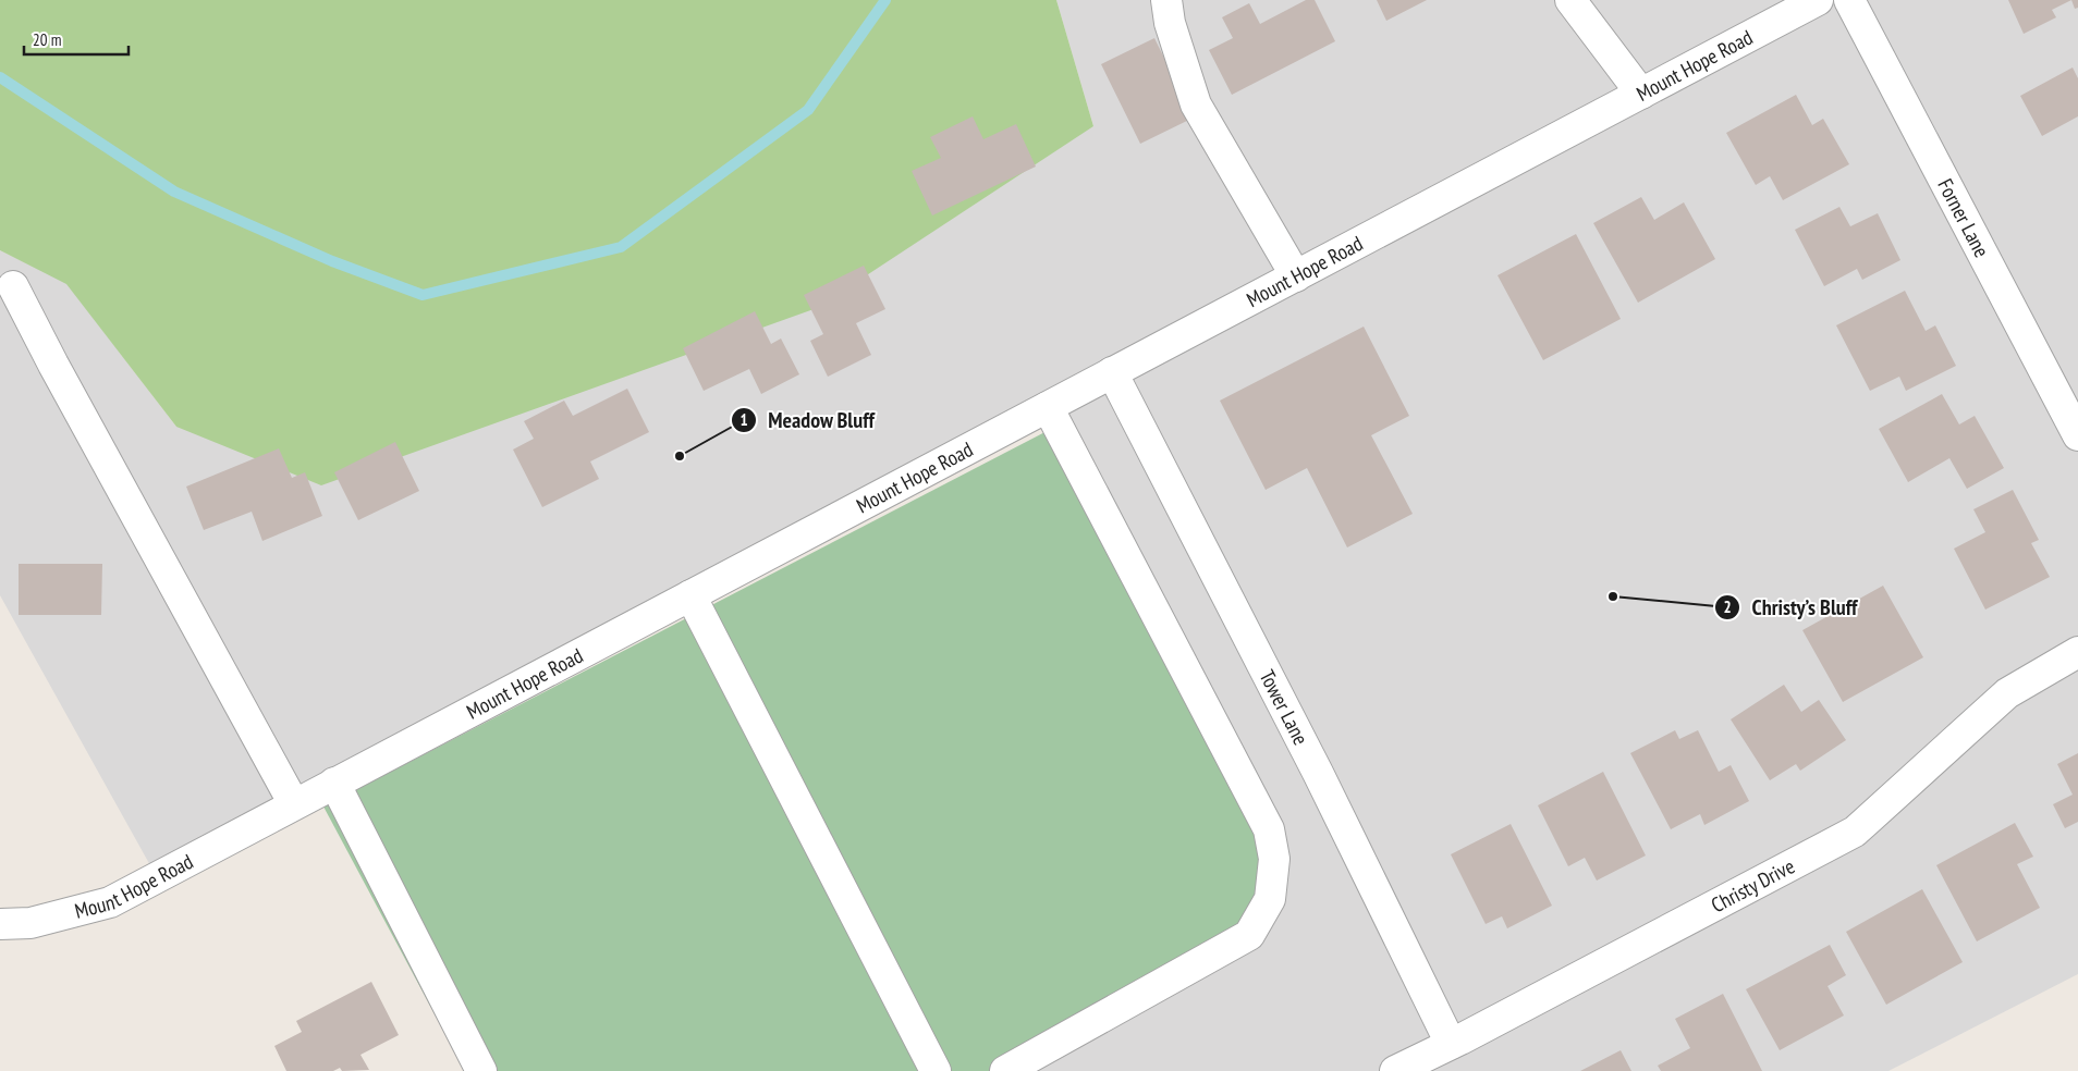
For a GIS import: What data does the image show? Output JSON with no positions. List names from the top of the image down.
{
  "streets": {
    "street": [
      "Mount Hope Road",
      "Forner Lane",
      "Tower Lane",
      "Christy Drive"
    ]
  },
  "crossings": [
    ["Mount Hope Road", "Tower Lane"],
    ["Tower Lane", "Christy Drive"]
  ],
  "places": ["Meadow Bluff", "Christy’s Bluff"],
  "scale_bar": "20 m"
}
